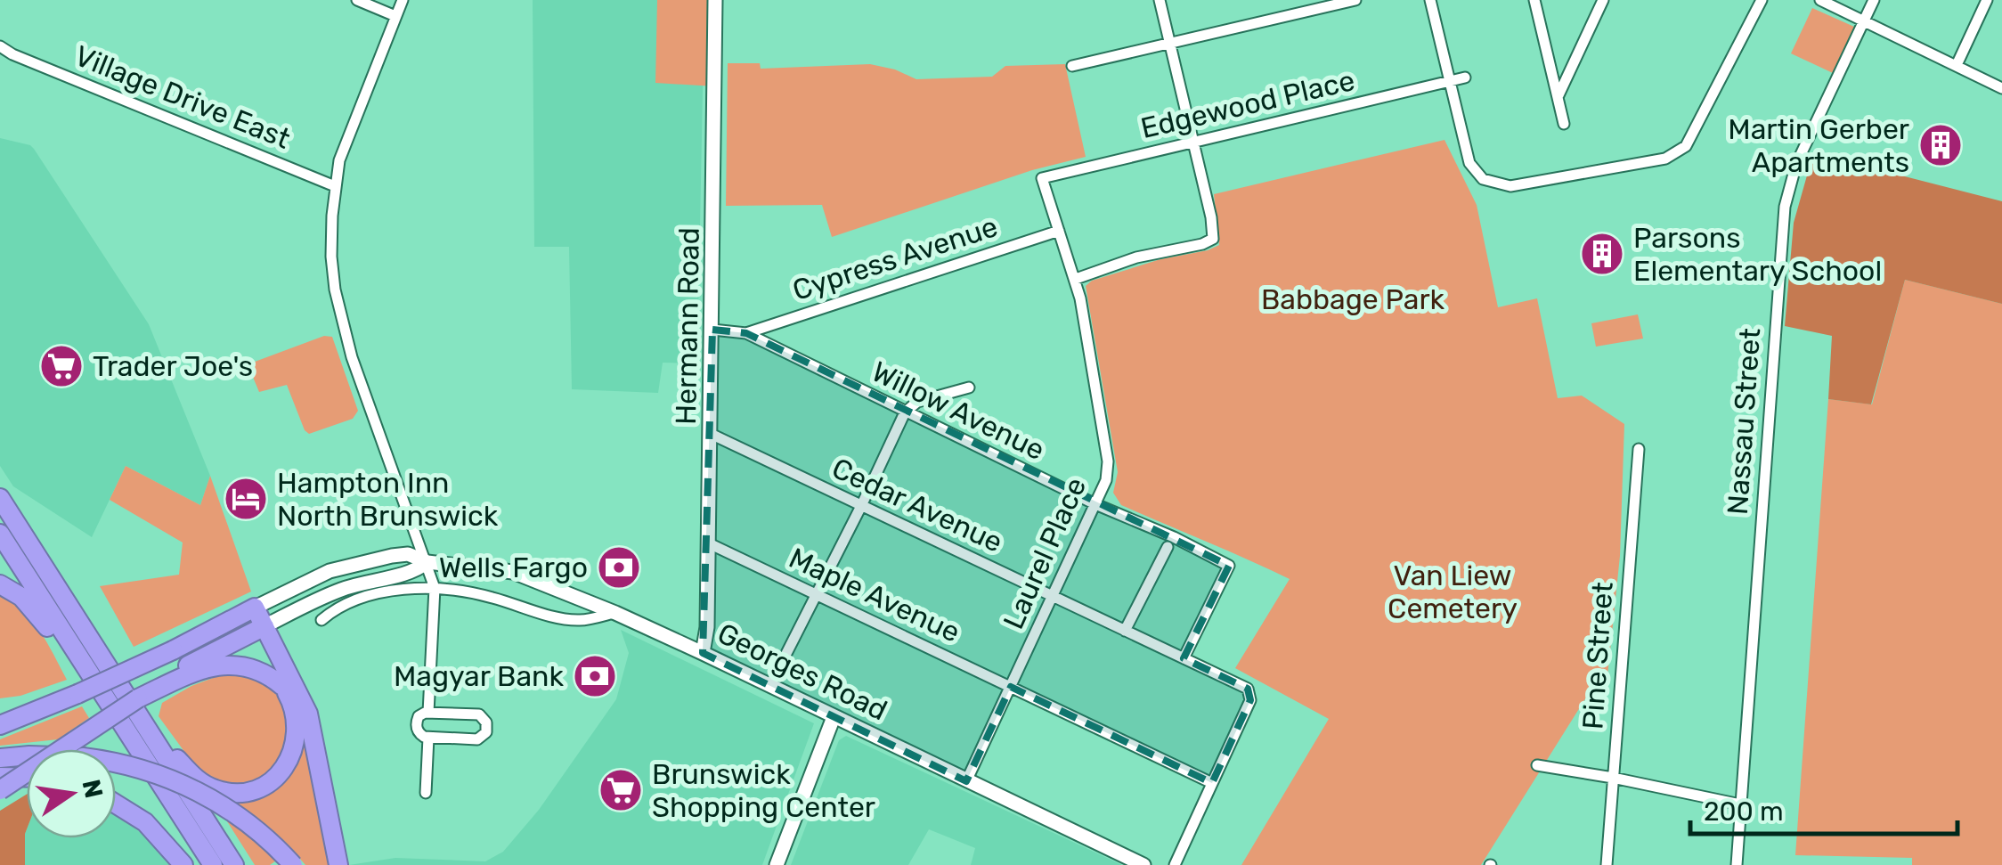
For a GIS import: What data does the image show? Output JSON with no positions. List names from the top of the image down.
{
  "streets": {
    "highway": ["Georges Road"],
    "street": [
      "Village Drive East",
      "Edgewood Place",
      "Cypress Avenue",
      "Hermann Road",
      "Willow Avenue",
      "Nassau Street",
      "Cedar Avenue",
      "Laurel Place",
      "Maple Avenue",
      "Pine Street"
    ]
  },
  "crossings": [
    ["Edgewood Place", "Laurel Place"],
    ["Cypress Avenue", "Willow Avenue"],
    ["Cypress Avenue", "Laurel Place"],
    ["Hermann Road", "Willow Avenue"],
    ["Hermann Road", "Cedar Avenue"],
    ["Hermann Road", "Maple Avenue"],
    ["Hermann Road", "Georges Road"],
    ["Willow Avenue", "Cedar Avenue"],
    ["Willow Avenue", "Laurel Place"],
    ["Cedar Avenue", "Laurel Place"],
    ["Cedar Avenue", "Maple Avenue"],
    ["Laurel Place", "Maple Avenue"],
    ["Laurel Place", "Georges Road"]
  ],
  "parks": ["Babbage Park", "Van Liew Cemetery"],
  "places": {
    "building": ["Martin Gerber Apartments", "Parsons Elementary School"],
    "supermarket": ["Trader Joe's", "Brunswick Shopping Center"],
    "hotel": ["Hampton Inn North Brunswick"],
    "bank": ["Wells Fargo", "Magyar Bank"]
  },
  "scale_bar": "200 m",
  "north": "right"
}
